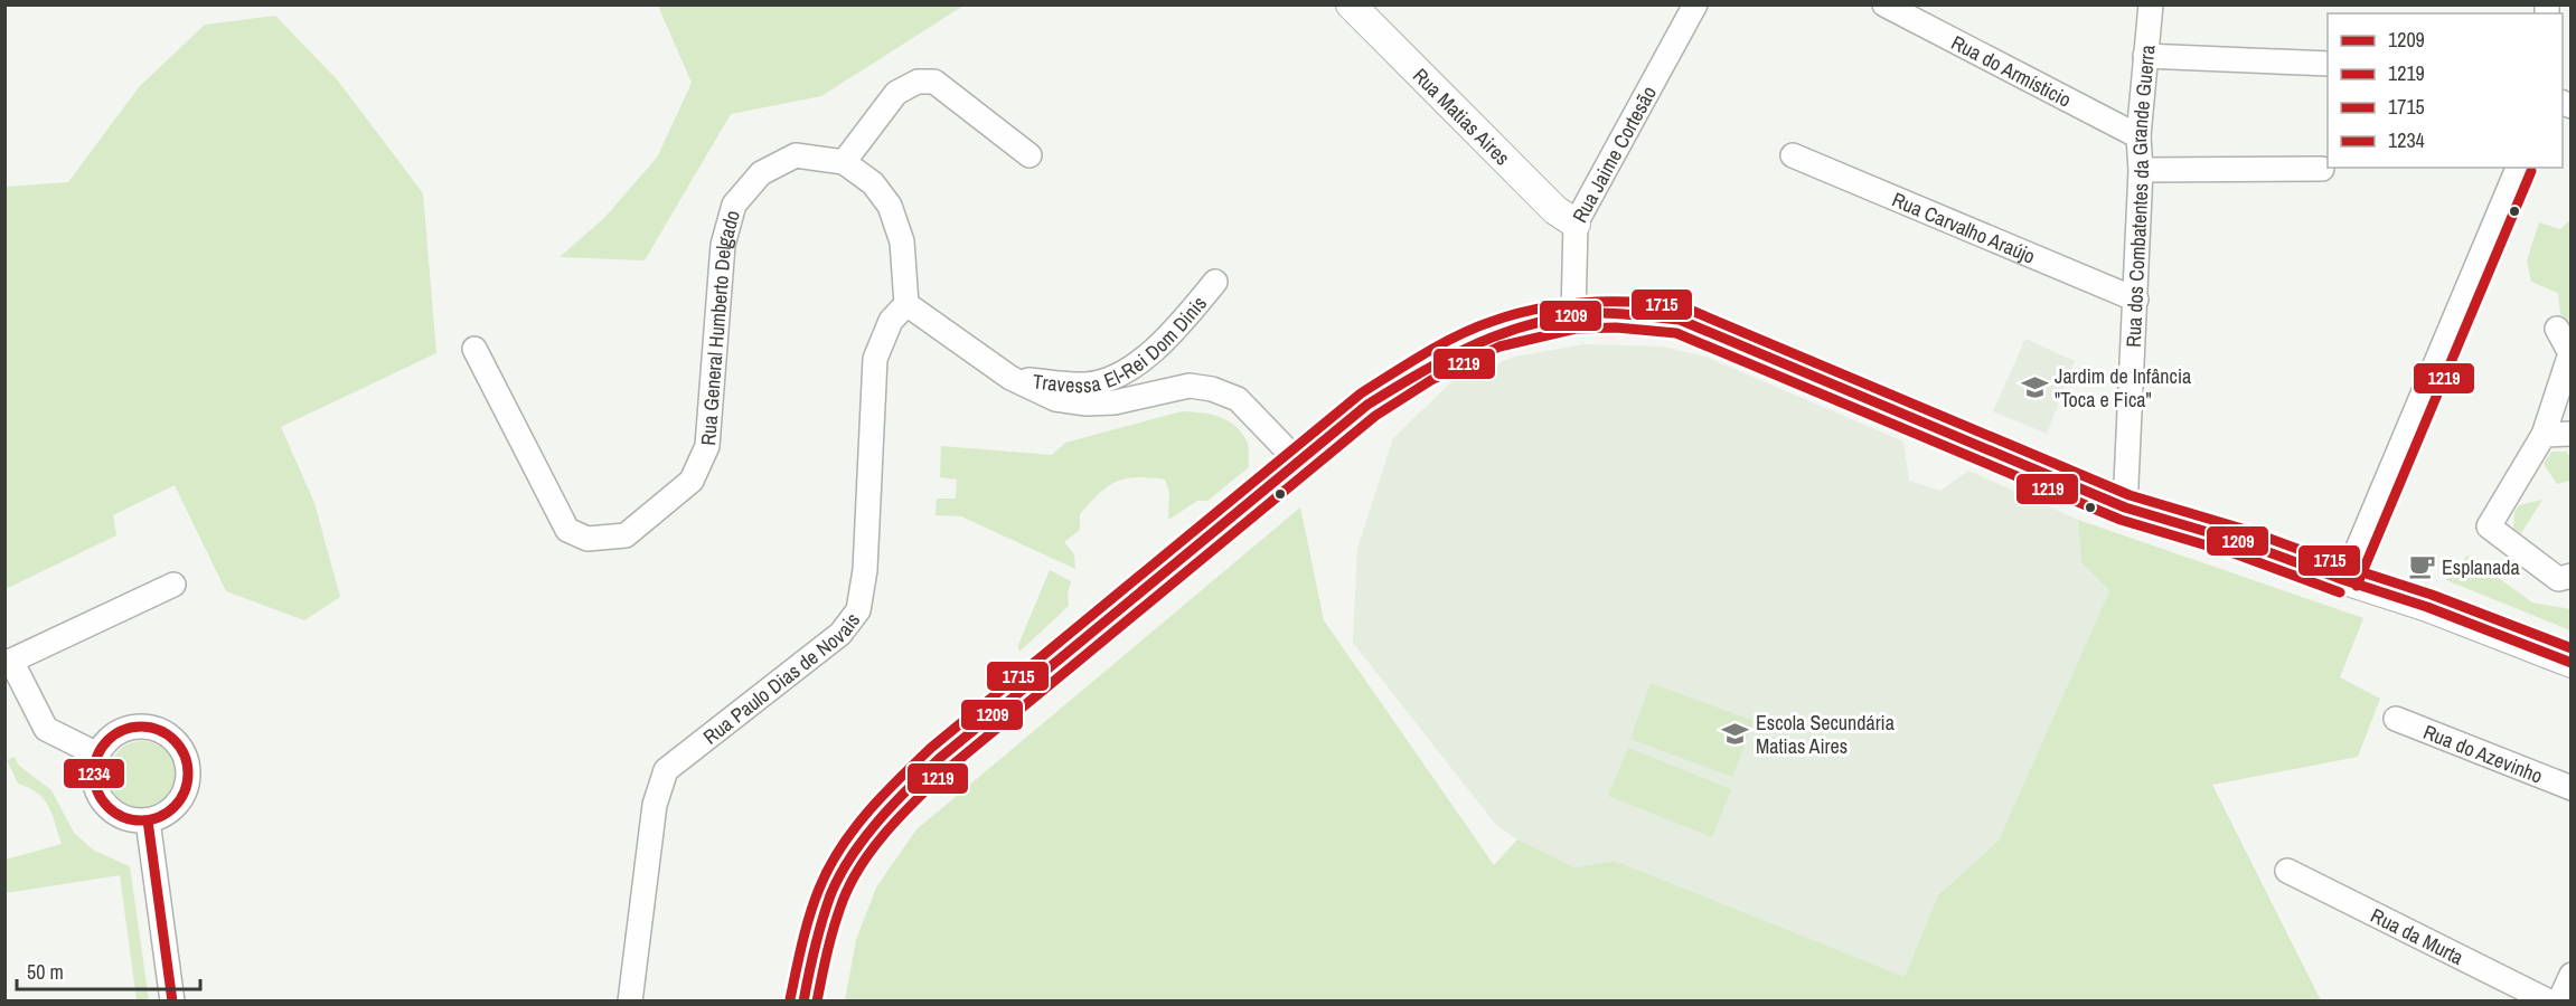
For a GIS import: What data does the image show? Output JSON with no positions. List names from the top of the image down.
{
  "streets": {
    "street": [
      "Rua do Armísticio",
      "Rua Matias Aires",
      "Rua Jaime Cortesão",
      "Rua dos Combatentes da Grande Guerra",
      "Rua Carvalho Araújo",
      "Rua General Humberto Delgado",
      "Travessa El-Rei Dom Dinis",
      "Rua Paulo Dias de Novais",
      "Rua do Azevinho",
      "Rua da Murta"
    ]
  },
  "crossings": [
    ["Rua do Armísticio", "Rua dos Combatentes da Grande Guerra"],
    ["Rua Matias Aires", "Rua Jaime Cortesão"],
    ["Rua dos Combatentes da Grande Guerra", "Rua Carvalho Araújo"],
    ["Rua General Humberto Delgado", "Rua Paulo Dias de Novais"]
  ],
  "places": {
    "school or university": ["Jardim de Infância \"Toca e Fica\"", "Escola Secundária Matias Aires"],
    "cafe": ["Esplanada"]
  },
  "lines": [
    "transit line 1219",
    "transit line 1715",
    "transit line 1209",
    "transit line 1234"
  ],
  "legend": [
    "1209",
    "1219",
    "1715",
    "1234"
  ],
  "scale_bar": "50 m"
}
